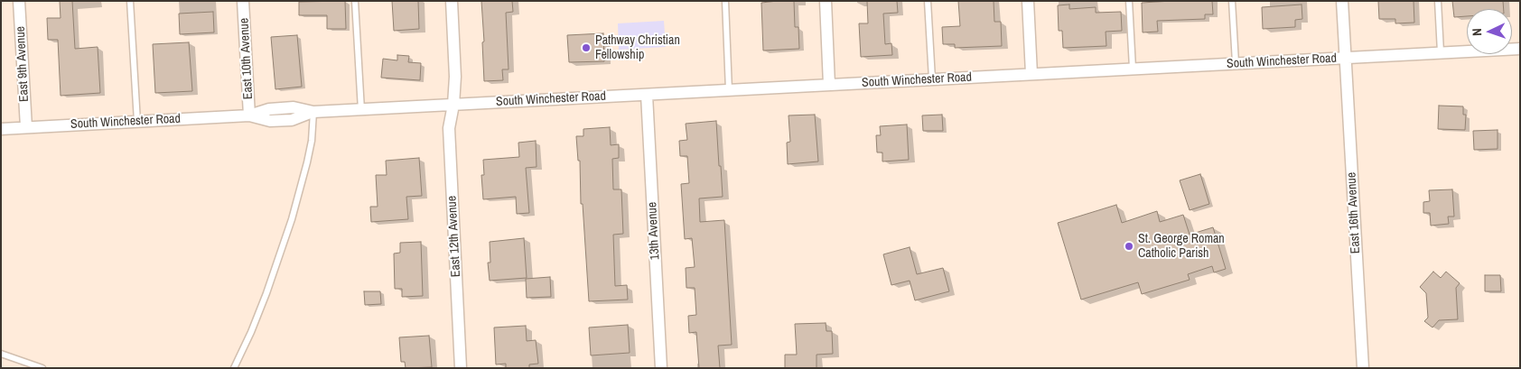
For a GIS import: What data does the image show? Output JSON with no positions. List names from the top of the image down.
{
  "streets": {
    "street": [
      "East 10th Avenue",
      "South Winchester Road",
      "East 9th Avenue",
      "East 16th Avenue",
      "13th Avenue",
      "East 12th Avenue"
    ]
  },
  "crossings": [
    ["East 10th Avenue", "South Winchester Road"],
    ["South Winchester Road", "East 9th Avenue"],
    ["South Winchester Road", "East 16th Avenue"],
    ["South Winchester Road", "13th Avenue"],
    ["South Winchester Road", "East 12th Avenue"]
  ],
  "places": ["Pathway Christian Fellowship", "St. George Roman Catholic Parish"],
  "north": "left"
}
